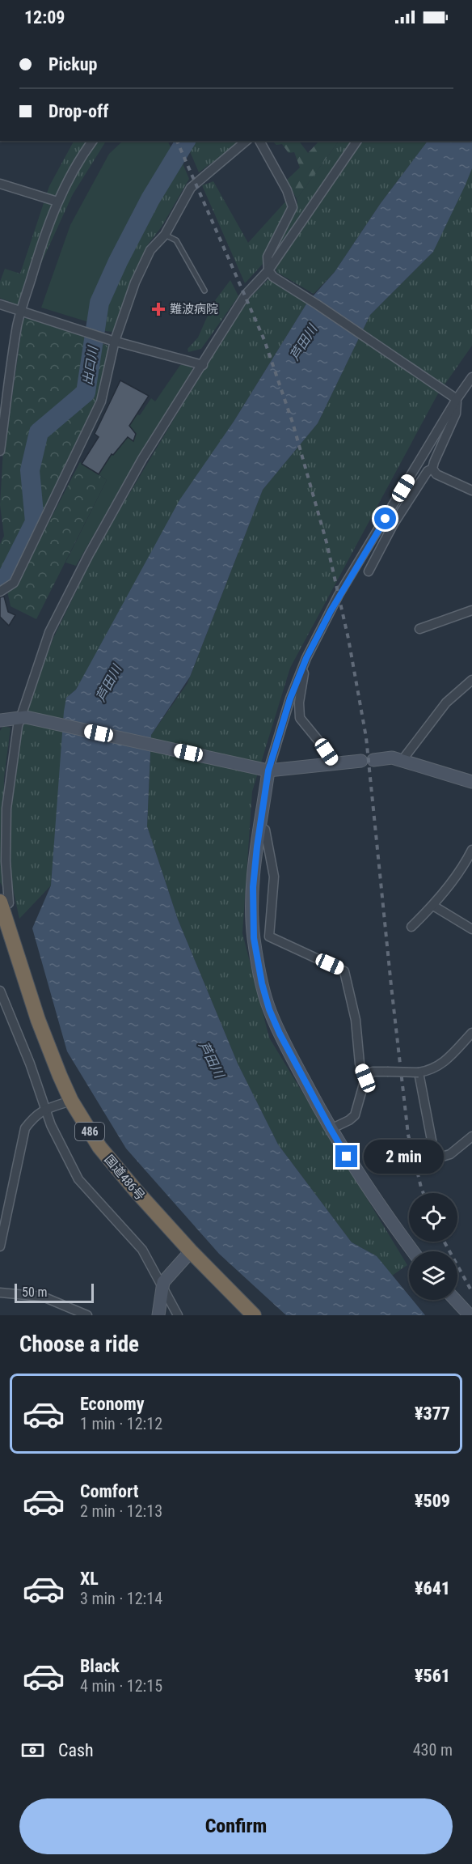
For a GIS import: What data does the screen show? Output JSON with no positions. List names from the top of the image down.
{
  "streets": {
    "highway": ["486", "国道486号"]
  },
  "water": ["芦田川", "出口川"],
  "places": {
    "health": ["難波病院"]
  },
  "scale_bar": "50 m",
  "page": {
    "status": "12:09",
    "banner": ["Pickup", "Drop-off"],
    "bubble": "2 min",
    "scale": "50 m",
    "heading": "Choose a ride",
    "list": [
      {
        "name": "Economy",
        "note": "1 min · 12:12",
        "value": "¥377"
      },
      {
        "name": "Comfort",
        "note": "2 min · 12:13",
        "value": "¥509"
      },
      {
        "name": "XL",
        "note": "3 min · 12:14",
        "value": "¥641"
      },
      {
        "name": "Black",
        "note": "4 min · 12:15",
        "value": "¥561"
      }
    ],
    "pay": ["Cash", "430 m"],
    "buttons": "Confirm"
  }
}
